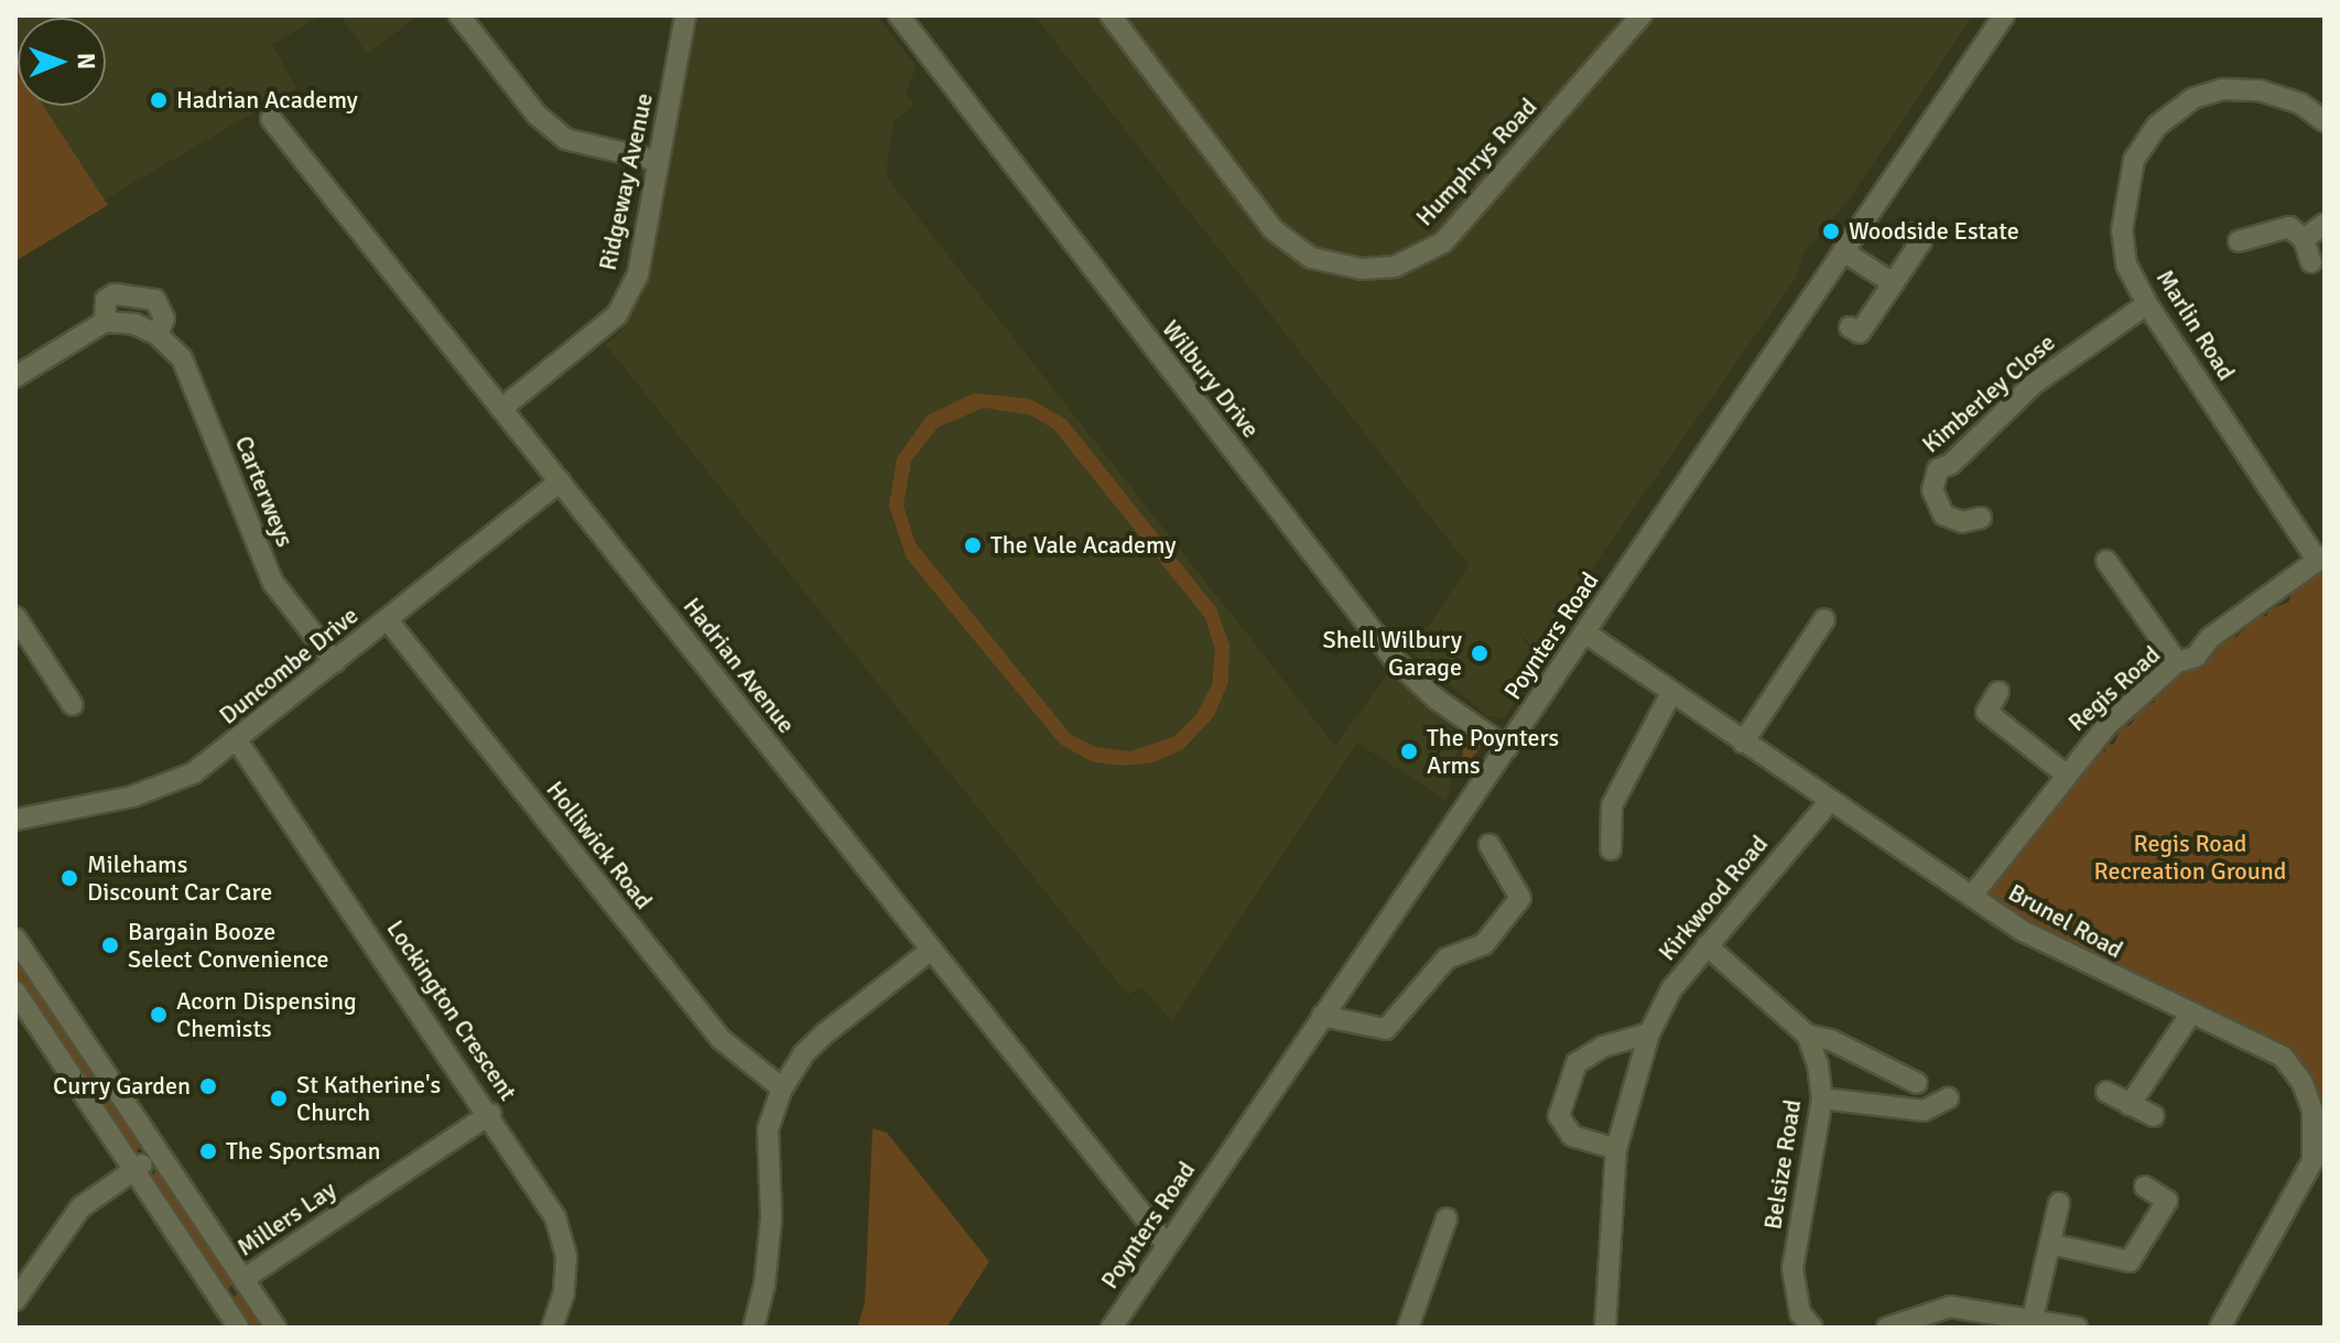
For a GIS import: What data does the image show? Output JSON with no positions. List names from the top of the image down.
{
  "streets": {
    "street": [
      "Humphrys Road",
      "Ridgeway Avenue",
      "Marlin Road",
      "Wilbury Drive",
      "Kimberley Close",
      "Carterweys",
      "Poynters Road",
      "Duncombe Drive",
      "Hadrian Avenue",
      "Regis Road",
      "Holliwick Road",
      "Kirkwood Road",
      "Brunel Road",
      "Lockington Crescent",
      "Belsize Road",
      "Millers Lay"
    ]
  },
  "crossings": [
    ["Ridgeway Avenue", "Hadrian Avenue"],
    ["Marlin Road", "Kimberley Close"],
    ["Marlin Road", "Regis Road"],
    ["Wilbury Drive", "Poynters Road"],
    ["Carterweys", "Duncombe Drive"],
    ["Poynters Road", "Hadrian Avenue"],
    ["Poynters Road", "Brunel Road"],
    ["Duncombe Drive", "Hadrian Avenue"],
    ["Duncombe Drive", "Holliwick Road"],
    ["Duncombe Drive", "Lockington Crescent"],
    ["Regis Road", "Brunel Road"],
    ["Kirkwood Road", "Brunel Road"],
    ["Lockington Crescent", "Millers Lay"]
  ],
  "parks": ["Regis Road Recreation Ground"],
  "places": [
    "Hadrian Academy",
    "Woodside Estate",
    "The Vale Academy",
    "Shell Wilbury Garage",
    "The Poynters Arms",
    "Milehams Discount Car Care",
    "Bargain Booze Select Convenience",
    "Acorn Dispensing Chemists",
    "Curry Garden",
    "St Katherine's Church",
    "The Sportsman"
  ],
  "north": "right"
}
